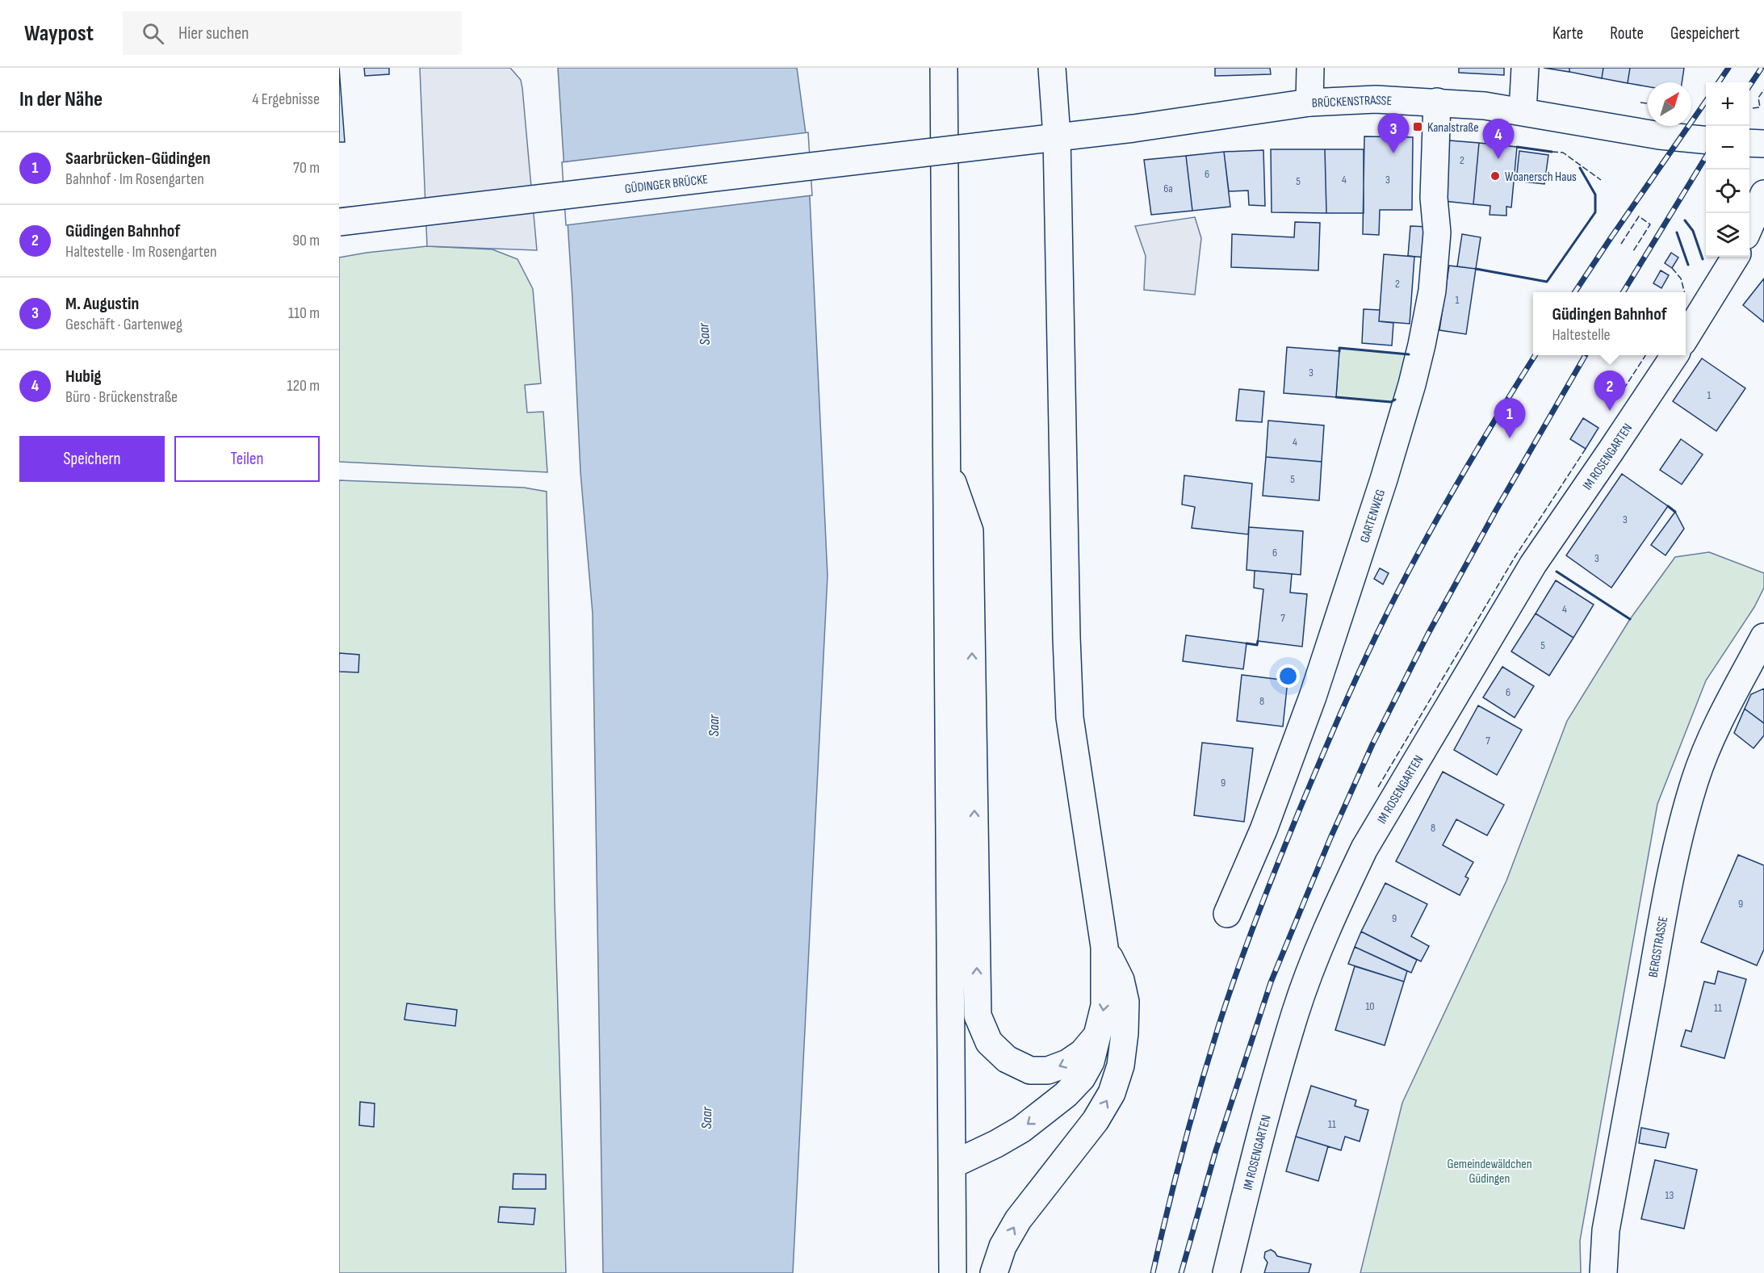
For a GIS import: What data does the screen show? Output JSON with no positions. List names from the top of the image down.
{
  "streets": {
    "main road": [
      "BRÜCKENSTRASSE",
      "GÜDINGER BRÜCKE",
      "IM ROSENGARTEN",
      "GARTENWEG",
      "BERGSTRASSE"
    ]
  },
  "crossings": [
    ["BRÜCKENSTRASSE", "GÜDINGER BRÜCKE"],
    ["BRÜCKENSTRASSE", "GARTENWEG"]
  ],
  "water": ["Saar"],
  "parks": ["Gemeindewäldchen Güdingen"],
  "places": {
    "transit": ["Kanalstraße"],
    "other": ["Woanersch Haus"]
  },
  "house_numbers": [
    "2",
    "6",
    "4",
    "3",
    "5",
    "6a",
    "2",
    "1",
    "3",
    "1",
    "4",
    "5",
    "3",
    "6",
    "3",
    "4",
    "7",
    "5",
    "6",
    "8",
    "7",
    "9",
    "8",
    "9",
    "9",
    "10",
    "11",
    "11",
    "13"
  ],
  "north": "top right",
  "page": {
    "header": "Waypost",
    "search": "Hier suchen",
    "nav": ["Karte", "Route", "Gespeichert"],
    "heading": ["In der Nähe", "4 Ergebnisse"],
    "map_buttons": ["+", "−"],
    "pins": [
      "3",
      "4",
      "2",
      "1"
    ],
    "list": [
      {
        "mark": "1",
        "name": "Saarbrücken-Güdingen",
        "note": "Bahnhof · Im Rosengarten",
        "value": "70 m"
      },
      {
        "mark": "2",
        "name": "Güdingen Bahnhof",
        "note": "Haltestelle · Im Rosengarten",
        "value": "90 m"
      },
      {
        "mark": "3",
        "name": "M. Augustin",
        "note": "Geschäft · Gartenweg",
        "value": "110 m"
      },
      {
        "mark": "4",
        "name": "Hubig",
        "note": "Büro · Brückenstraße",
        "value": "120 m"
      }
    ],
    "popup": ["Güdingen Bahnhof", "Haltestelle"],
    "buttons": ["Speichern", "Teilen"]
  }
}
